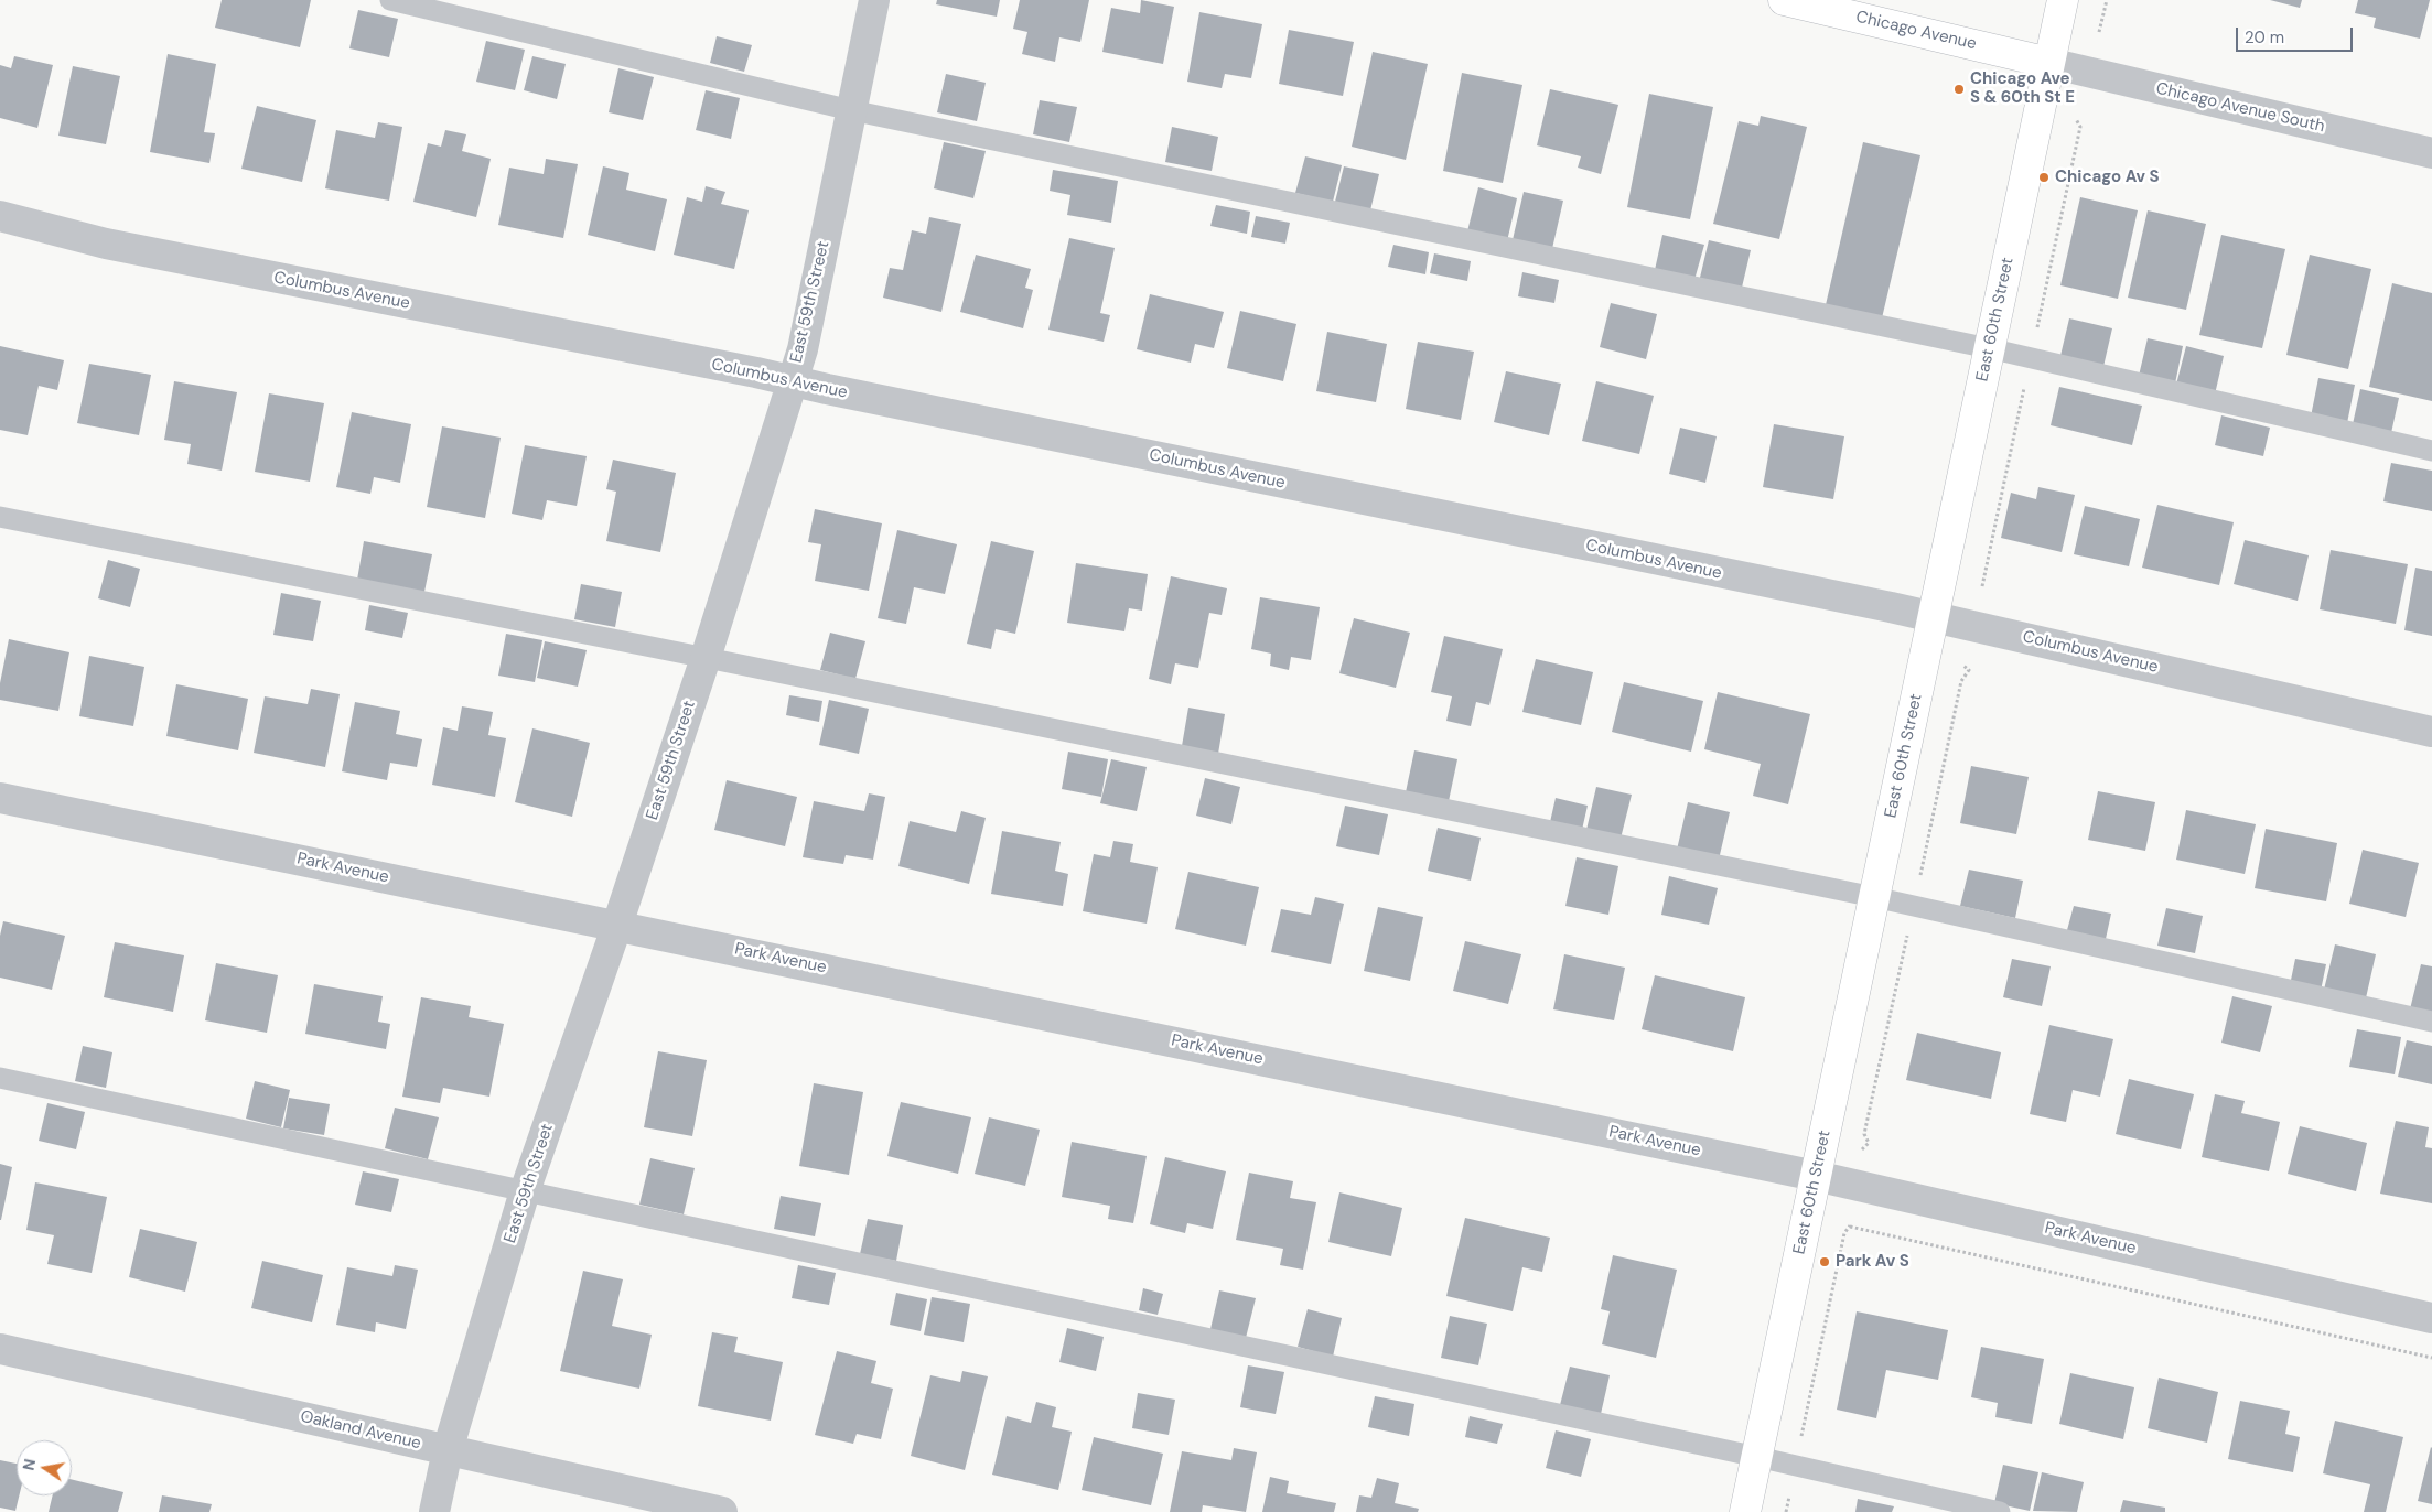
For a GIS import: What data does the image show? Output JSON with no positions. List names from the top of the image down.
{
  "streets": {
    "street": [
      "Chicago Avenue",
      "Chicago Avenue South",
      "Columbus Avenue",
      "East 59th Street",
      "East 60th Street",
      "Park Avenue",
      "Oakland Avenue"
    ]
  },
  "crossings": [
    ["Chicago Avenue", "Chicago Avenue South"],
    ["Chicago Avenue", "East 60th Street"],
    ["Chicago Avenue South", "East 60th Street"],
    ["Columbus Avenue", "East 59th Street"],
    ["Columbus Avenue", "East 60th Street"],
    ["East 59th Street", "Park Avenue"],
    ["East 59th Street", "Oakland Avenue"],
    ["East 60th Street", "Park Avenue"]
  ],
  "places": ["Chicago Ave S & 60th St E", "Chicago Av S", "Park Av S"],
  "scale_bar": "20 m",
  "north": "left"
}
